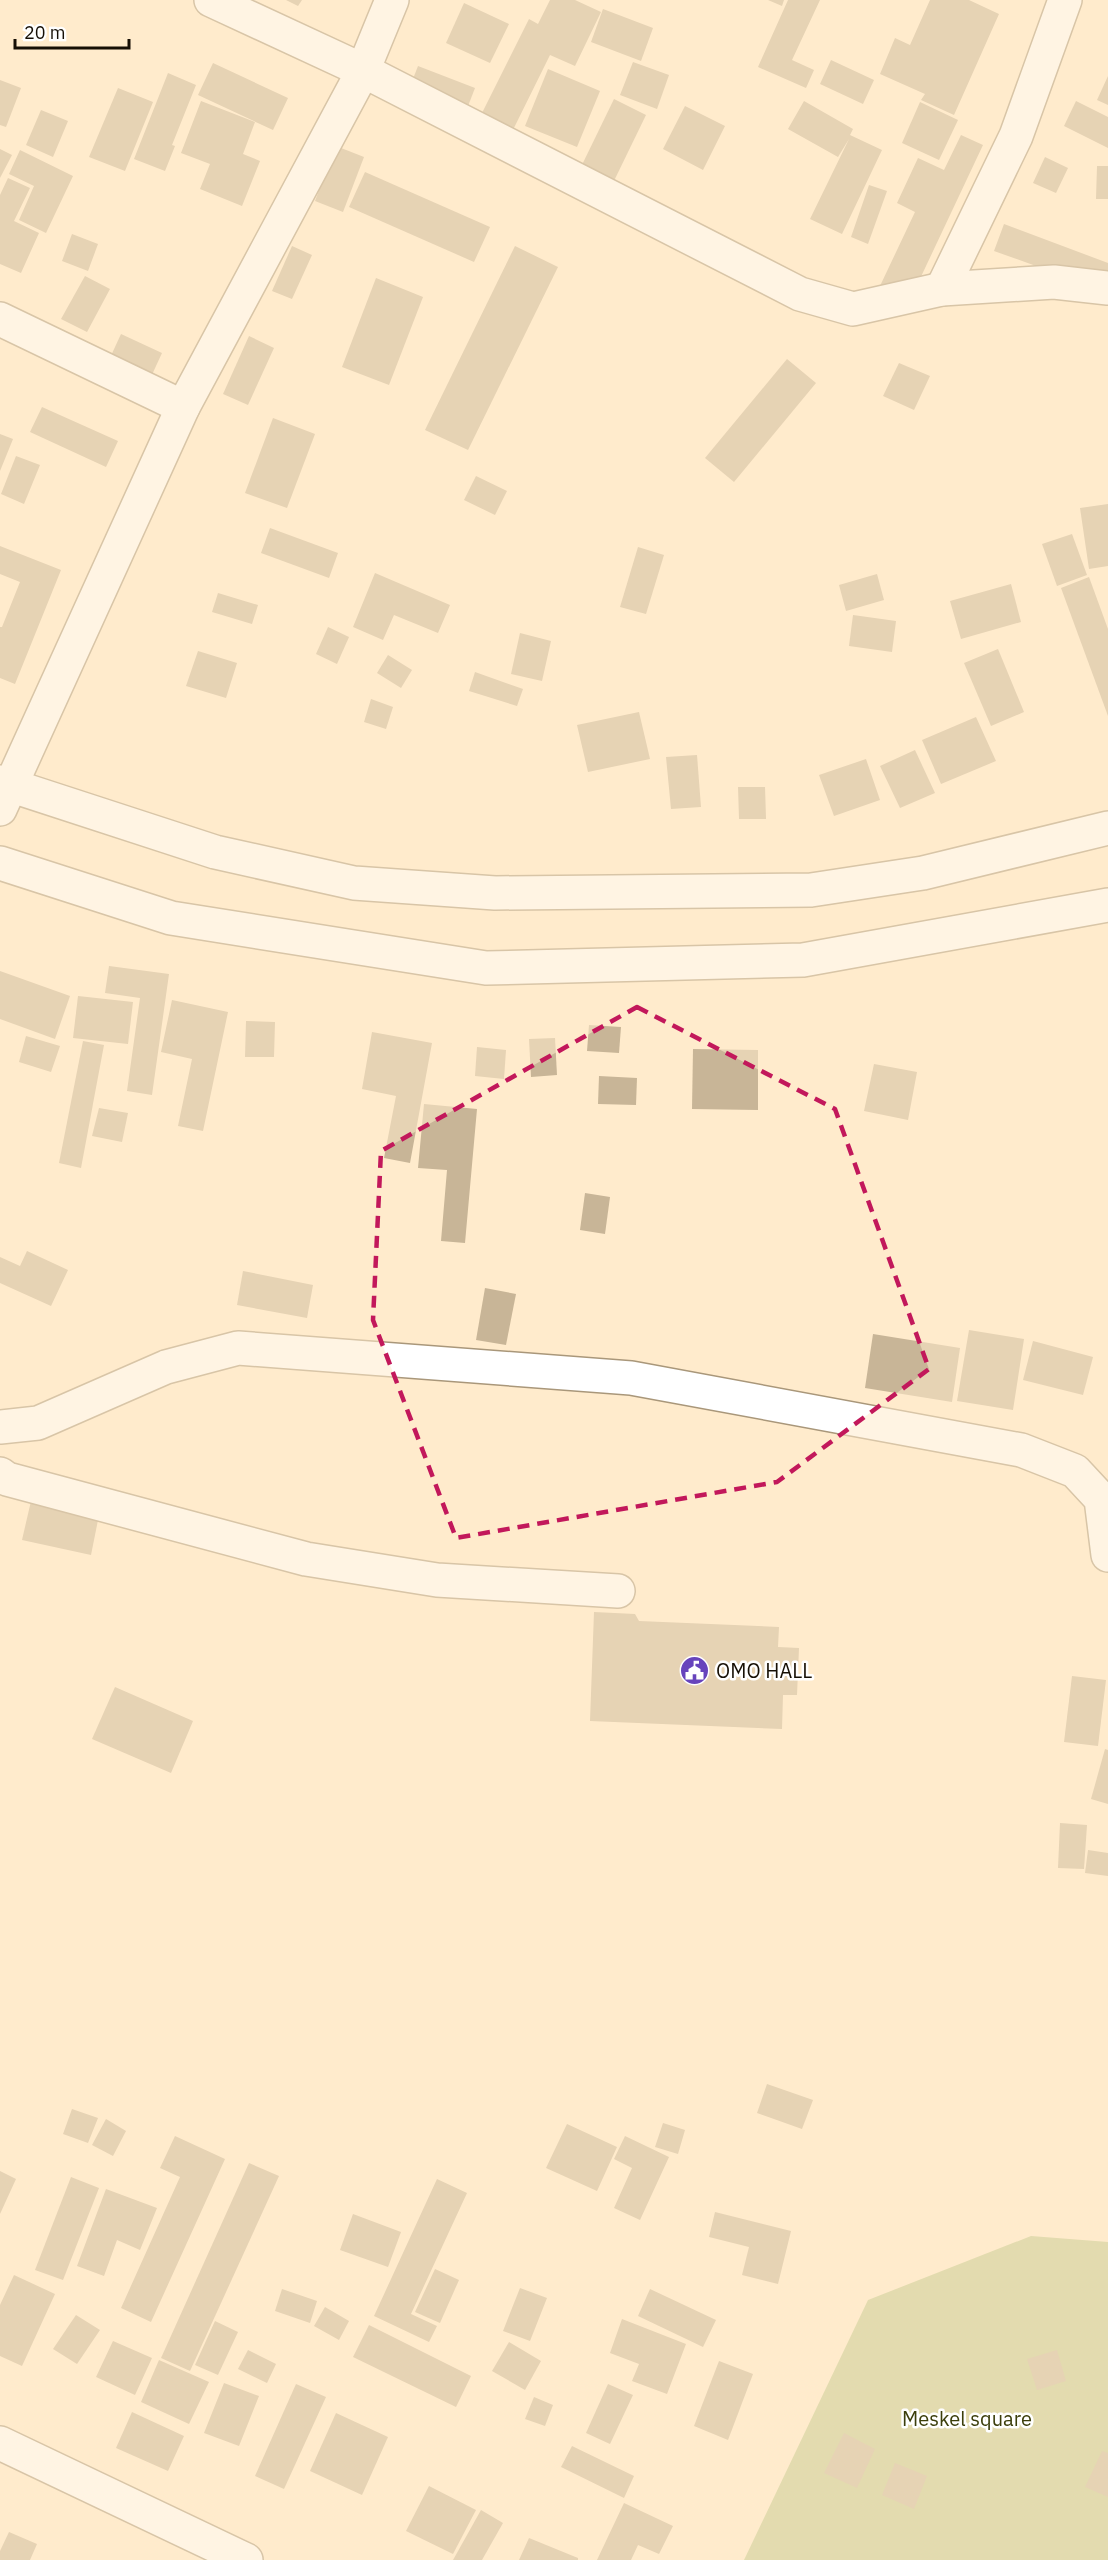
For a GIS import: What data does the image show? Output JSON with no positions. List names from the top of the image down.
{
  "parks": ["Meskel square"],
  "places": {
    "public building": ["OMO HALL"]
  },
  "scale_bar": "20 m"
}
